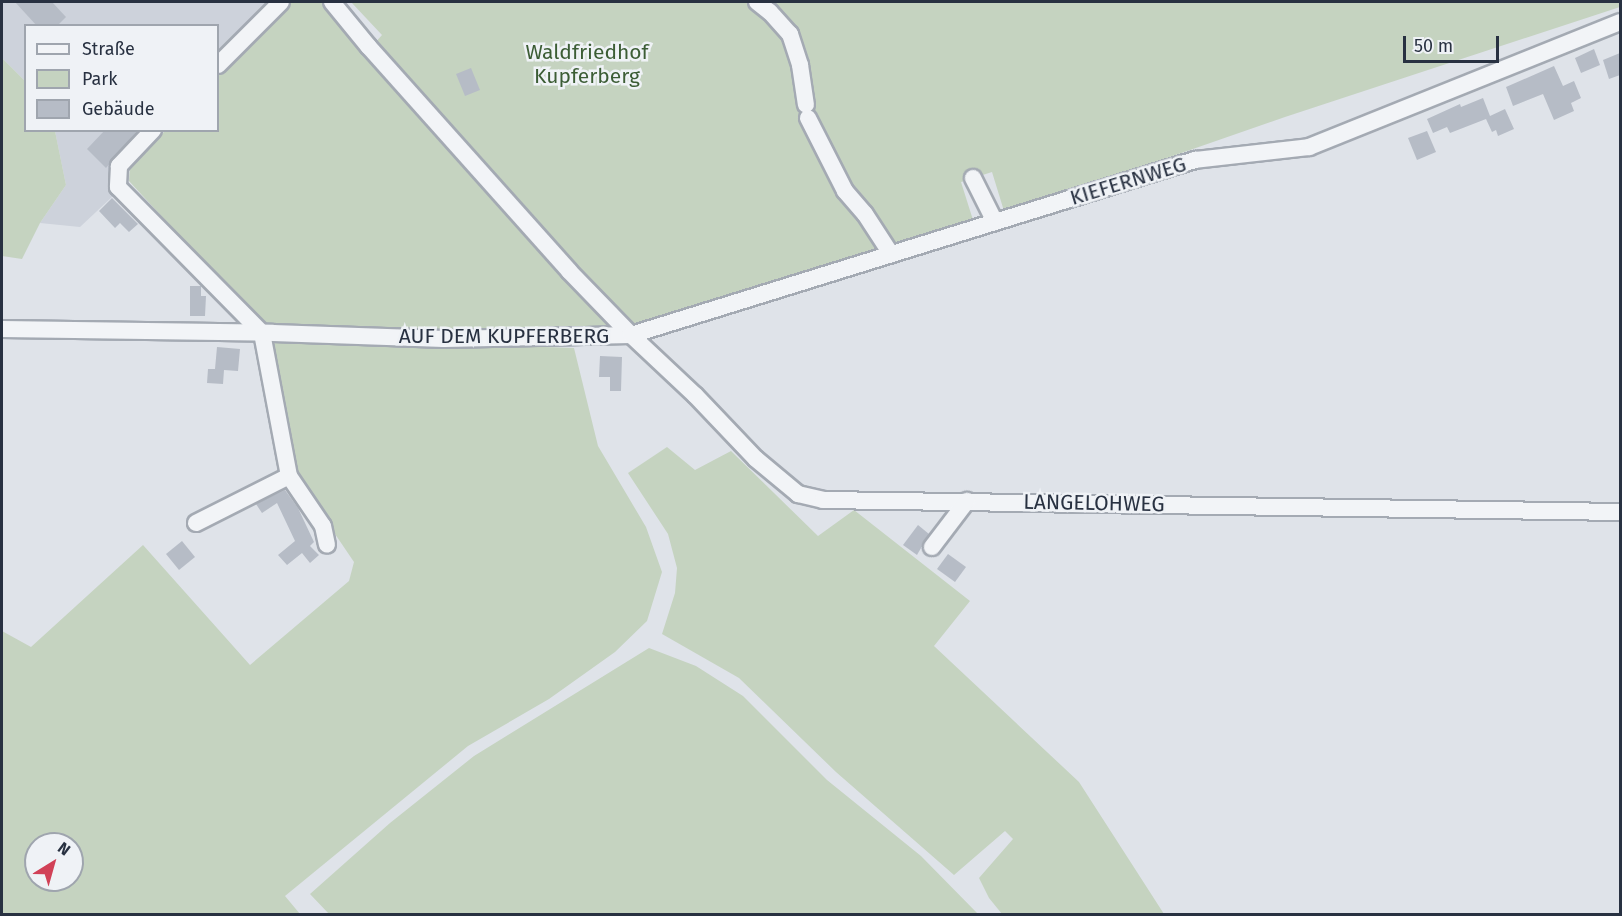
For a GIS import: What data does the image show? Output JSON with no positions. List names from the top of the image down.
{
  "streets": {
    "street": ["KIEFERNWEG", "AUF DEM KUPFERBERG", "LANGELOHWEG"]
  },
  "crossings": [
    ["KIEFERNWEG", "AUF DEM KUPFERBERG"],
    ["KIEFERNWEG", "LANGELOHWEG"],
    ["AUF DEM KUPFERBERG", "LANGELOHWEG"]
  ],
  "parks": ["Waldfriedhof Kupferberg"],
  "legend": ["Straße", "Park", "Gebäude"],
  "scale_bar": "50 m",
  "north": "top right"
}
